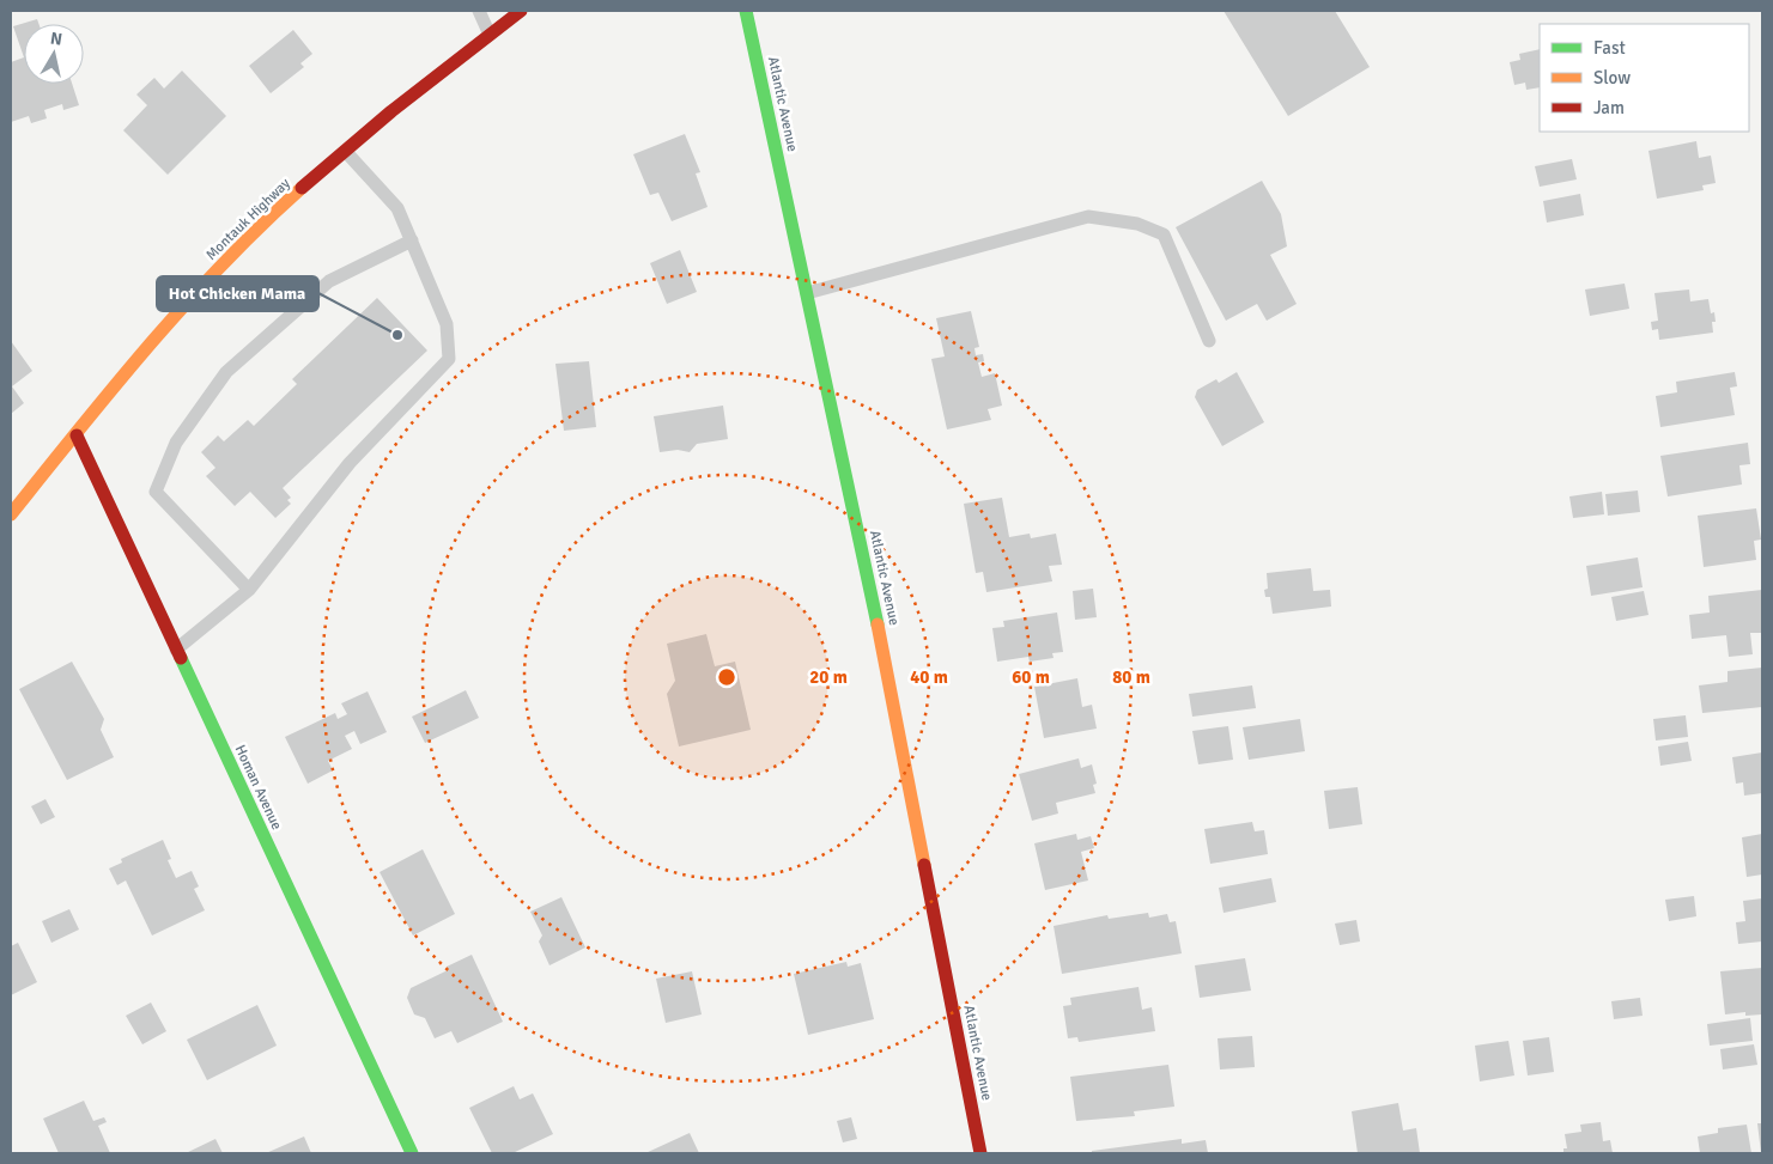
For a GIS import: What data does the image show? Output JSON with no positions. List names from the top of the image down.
{
  "streets": {
    "street": ["Atlantic Avenue", "Montauk Highway", "Homan Avenue"]
  },
  "crossings": [
    ["Montauk Highway", "Homan Avenue"]
  ],
  "places": ["Hot Chicken Mama"],
  "legend": ["Fast", "Slow", "Jam"],
  "north": "top",
  "rings": [
    "20 m",
    "40 m",
    "60 m",
    "80 m"
  ]
}
